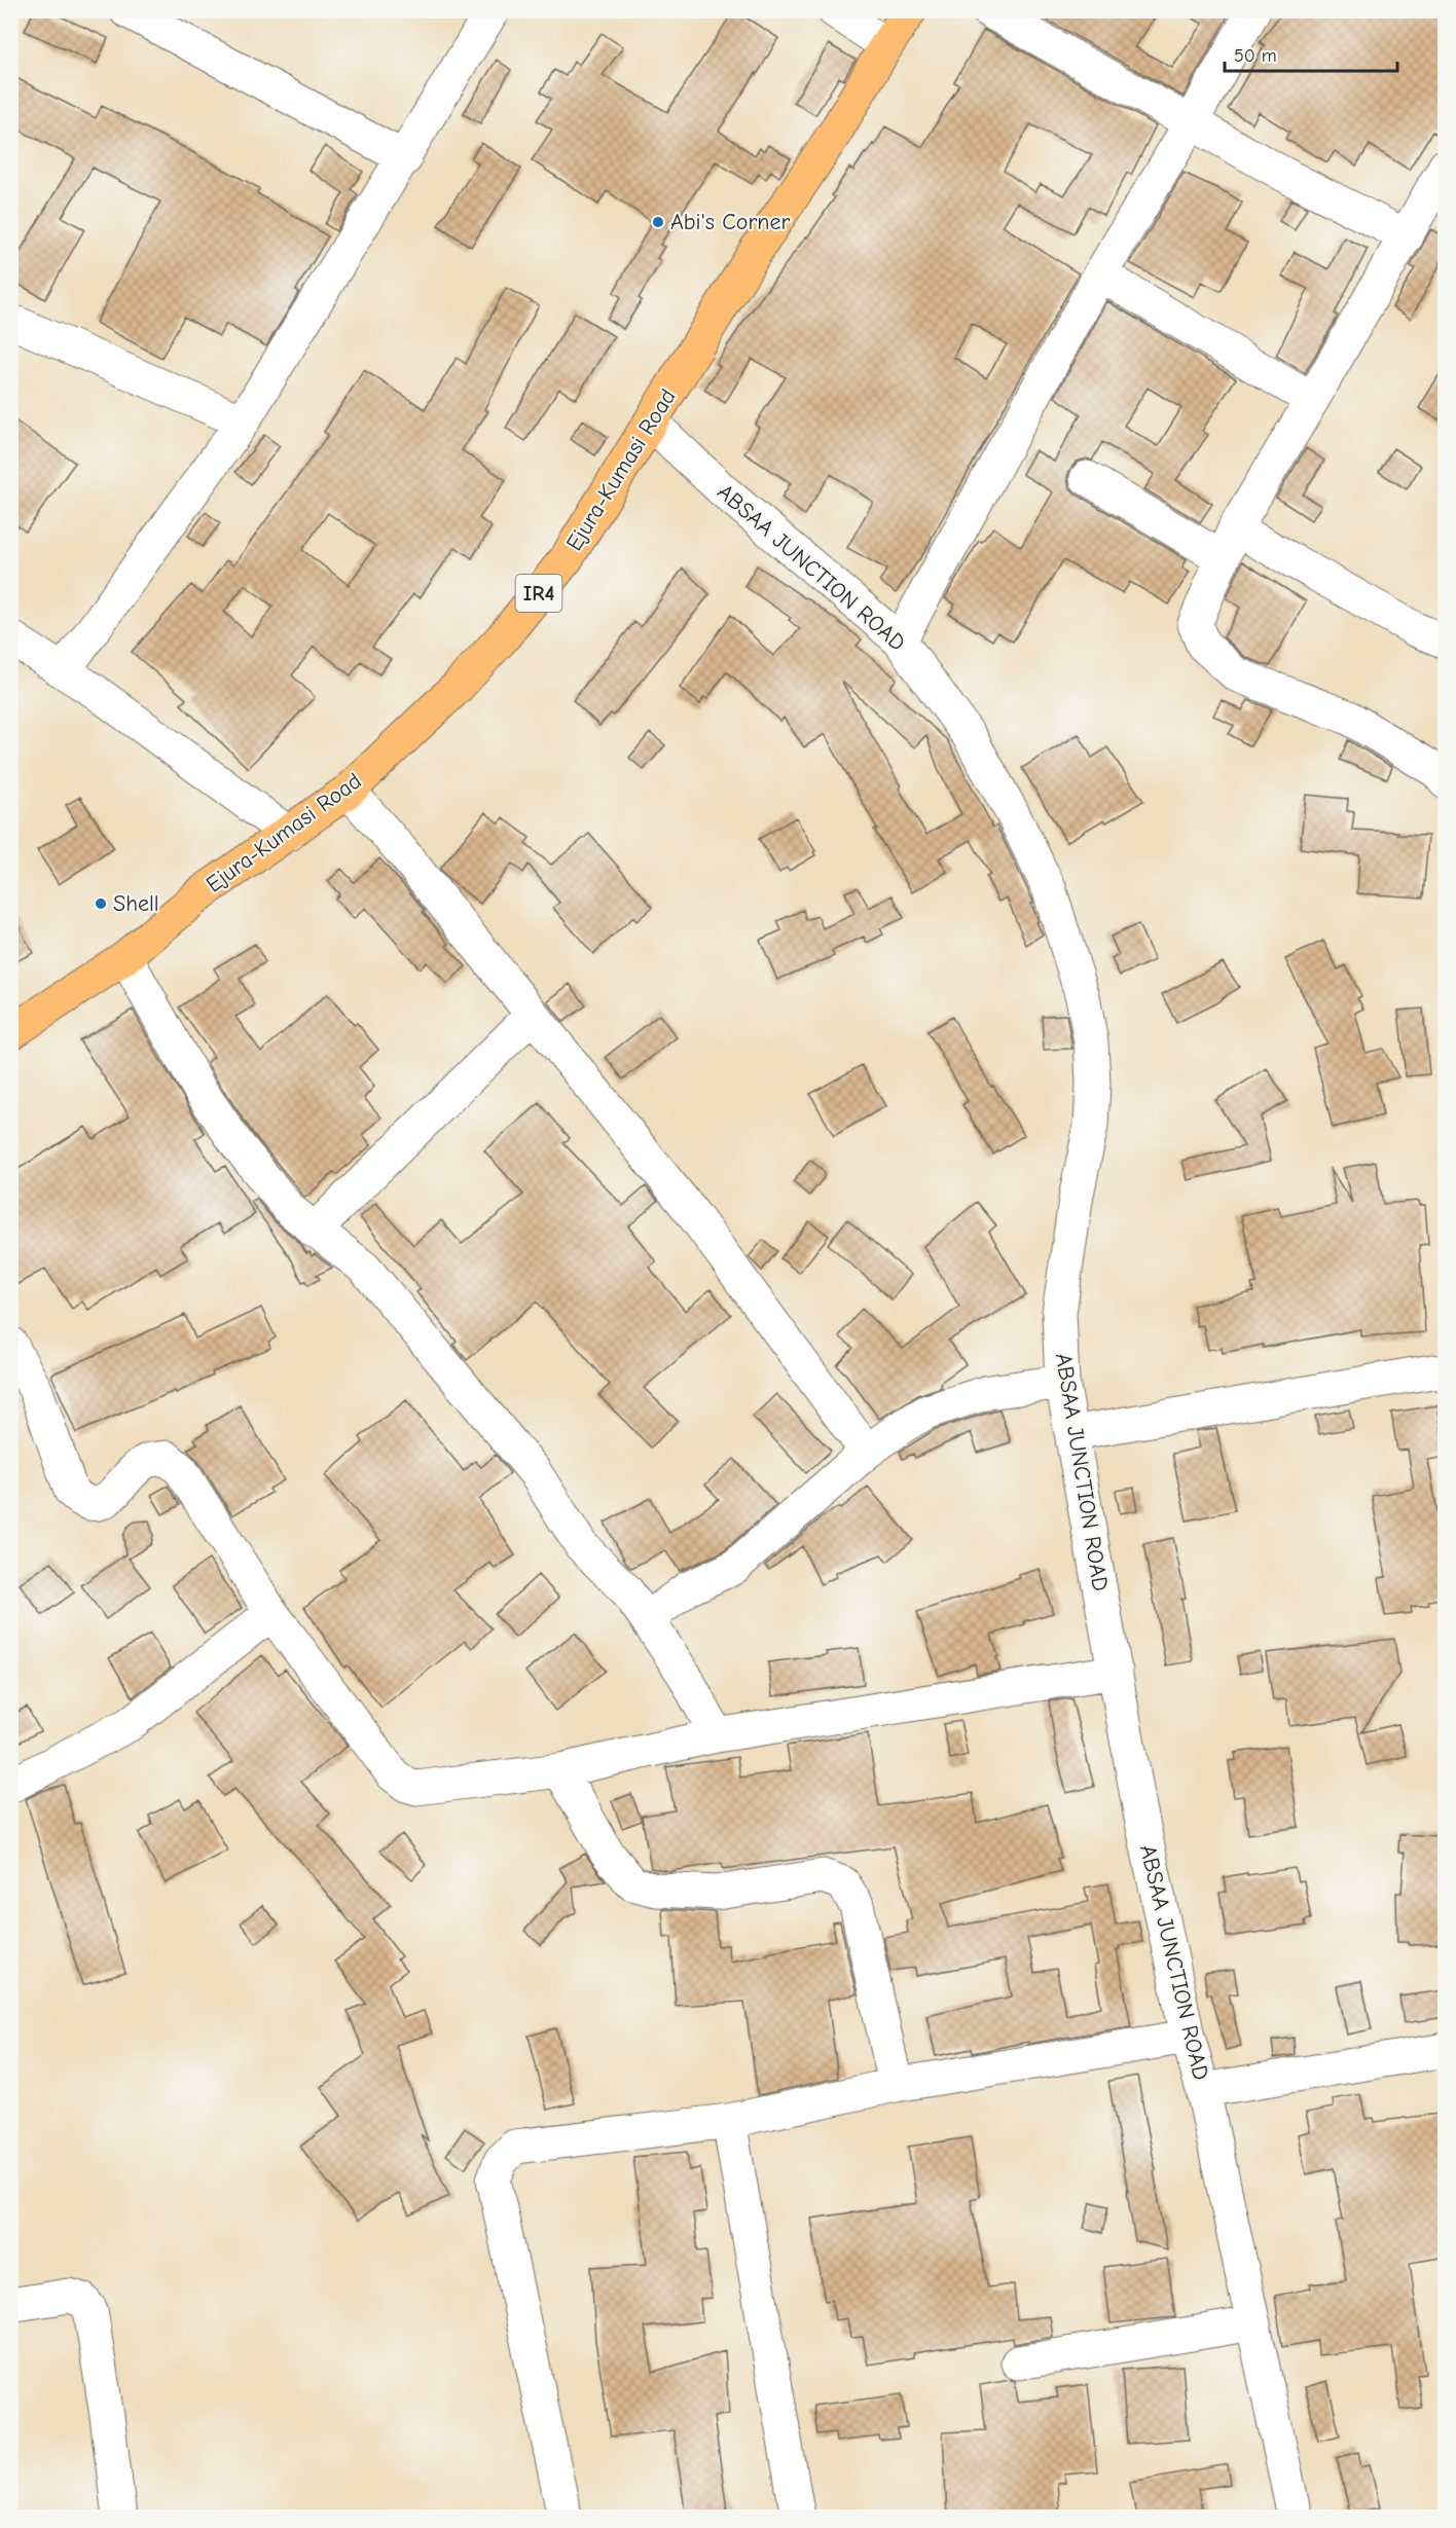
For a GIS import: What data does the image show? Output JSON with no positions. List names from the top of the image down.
{
  "streets": {
    "main road": ["Ejura-Kumasi Road", "IR4"],
    "street": ["ABSAA JUNCTION ROAD"]
  },
  "crossings": [
    ["Ejura-Kumasi Road", "ABSAA JUNCTION ROAD"]
  ],
  "places": ["Abi's Corner", "Shell"],
  "scale_bar": "50 m"
}
